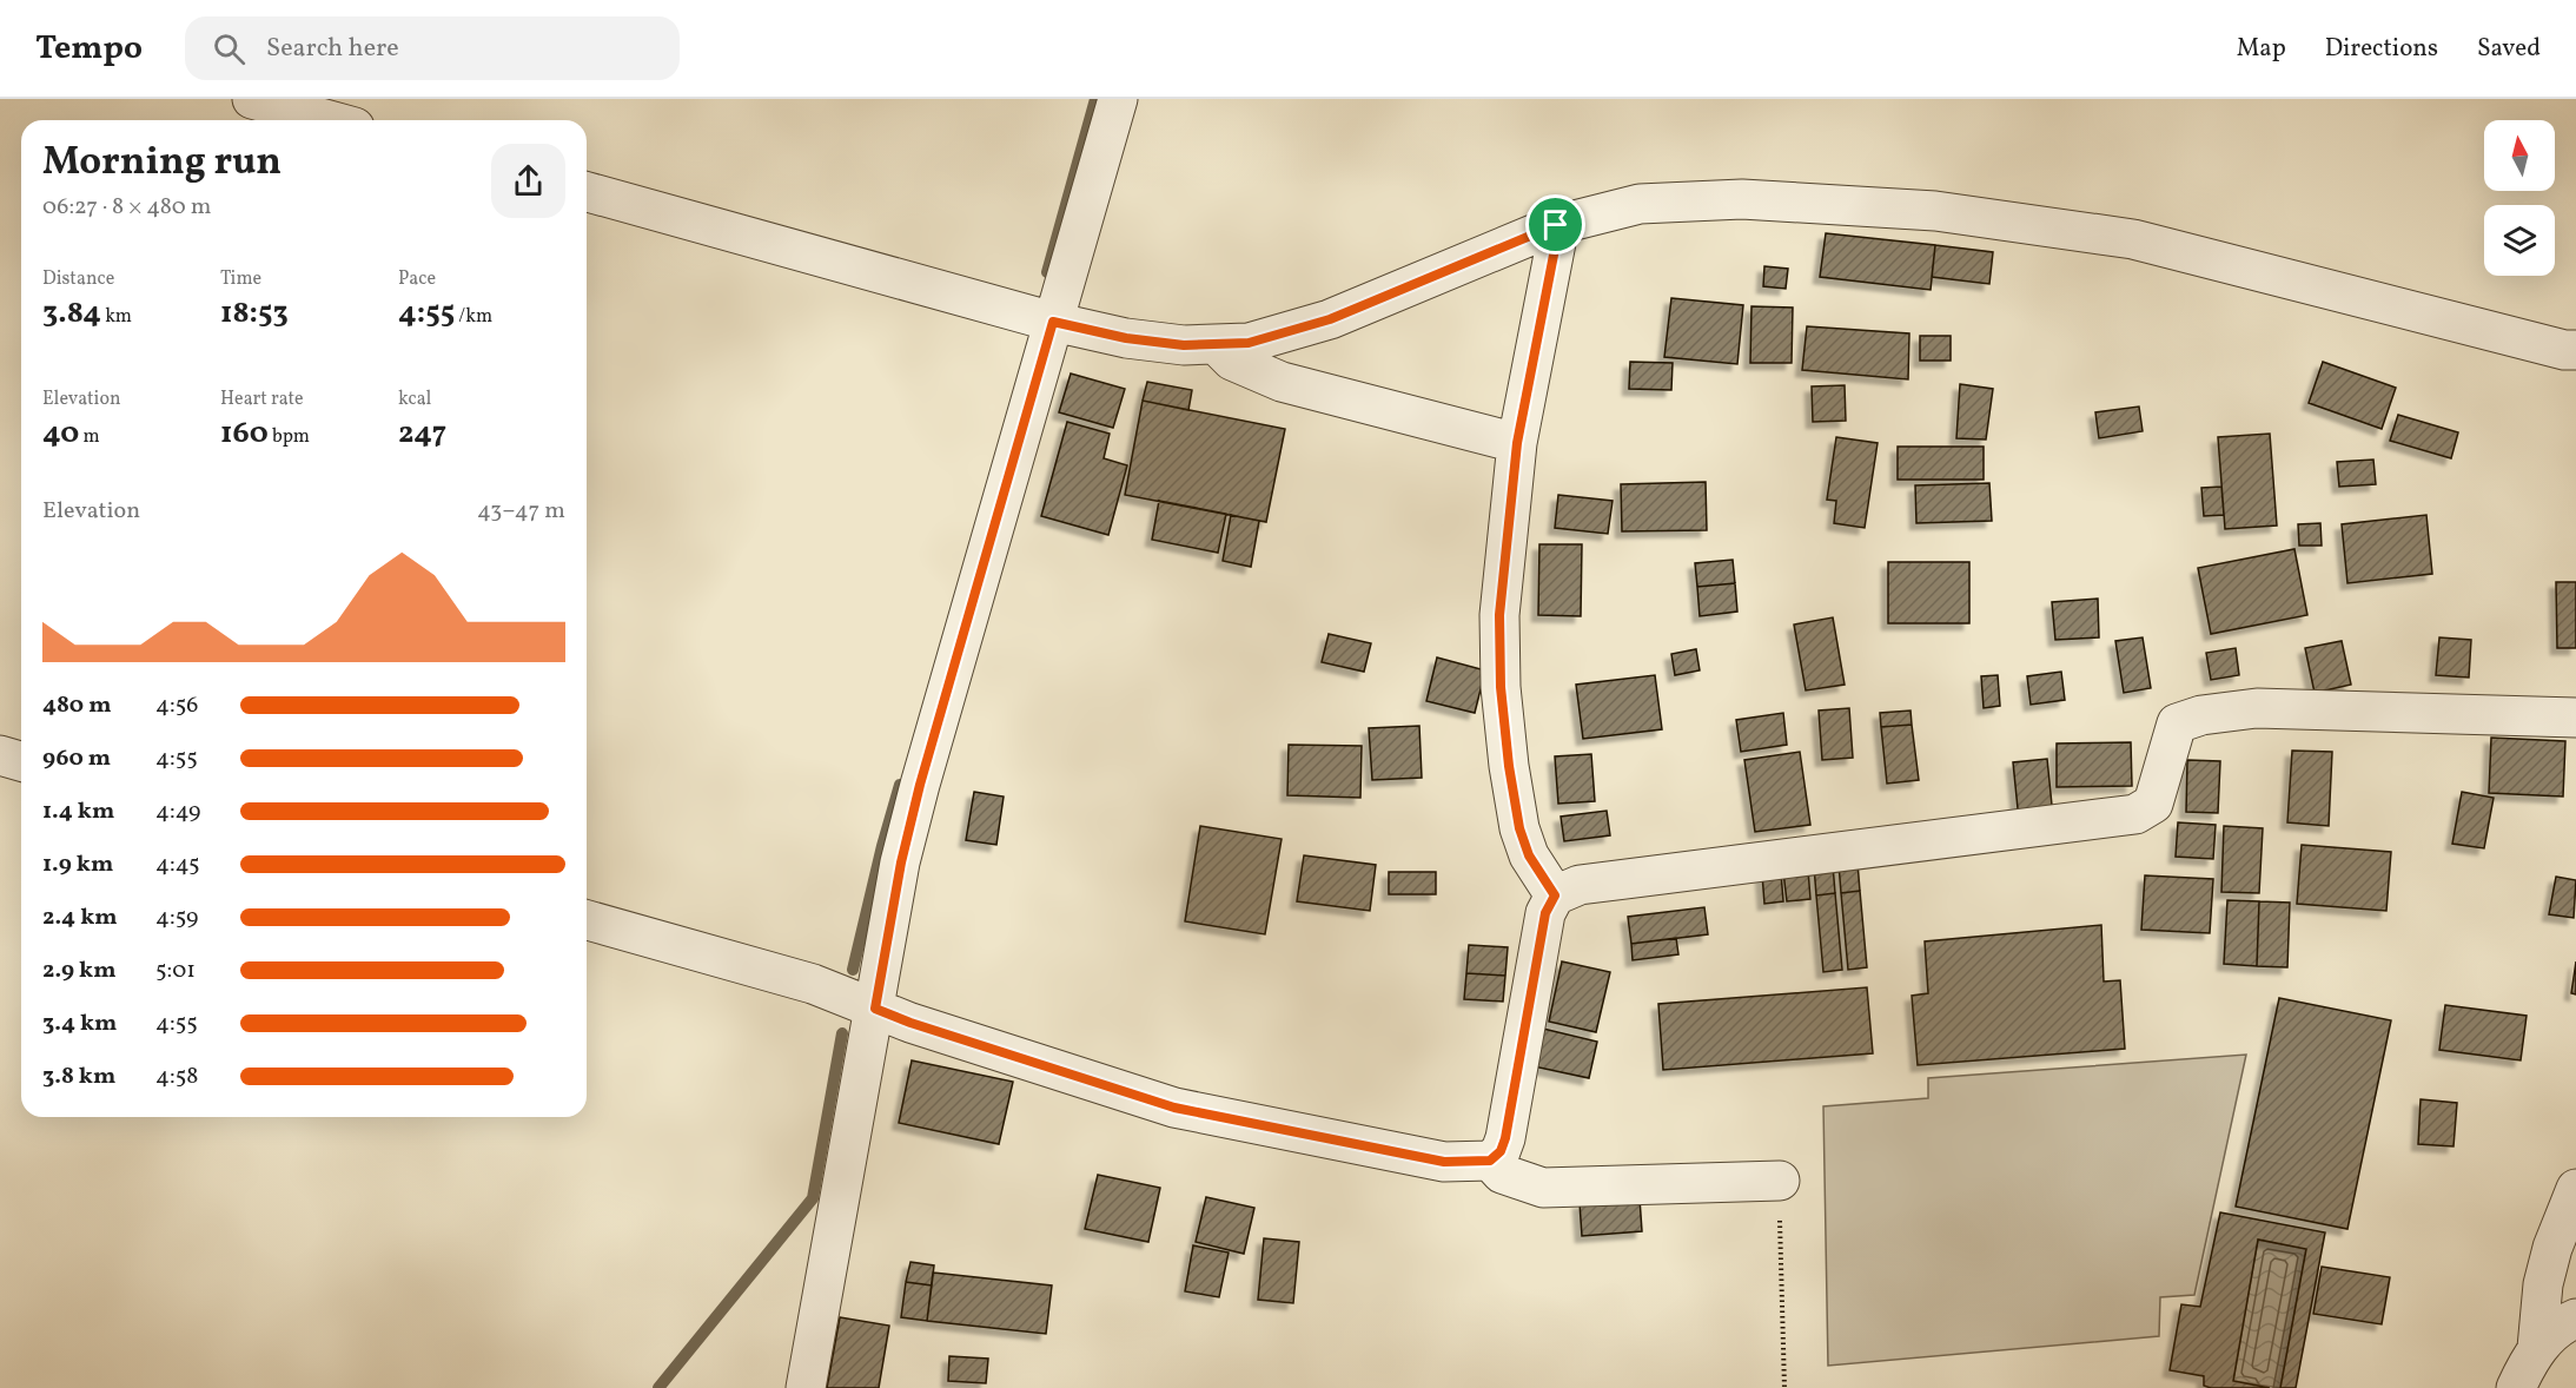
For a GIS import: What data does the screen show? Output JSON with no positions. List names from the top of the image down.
{
  "north": "top",
  "page": {
    "header": "Tempo",
    "search": "Search here",
    "nav": ["Map", "Directions", "Saved"],
    "heading": ["Morning run", "06:27 · 8 × 480 m"],
    "stats": [
      ["Distance", "3.84 km"],
      ["Time", "18:53"],
      ["Pace", "4:55 /km"],
      ["Elevation", "40 m"],
      ["Heart rate", "160 bpm"],
      ["kcal", "247"]
    ],
    "chart": ["Elevation", "43–47 m"],
    "list": [
      {
        "name": "480 m",
        "note": "4:56"
      },
      {
        "name": "960 m",
        "note": "4:55"
      },
      {
        "name": "1.4 km",
        "note": "4:49"
      },
      {
        "name": "1.9 km",
        "note": "4:45"
      },
      {
        "name": "2.4 km",
        "note": "4:59"
      },
      {
        "name": "2.9 km",
        "note": "5:01"
      },
      {
        "name": "3.4 km",
        "note": "4:55"
      },
      {
        "name": "3.8 km",
        "note": "4:58"
      }
    ]
  }
}
